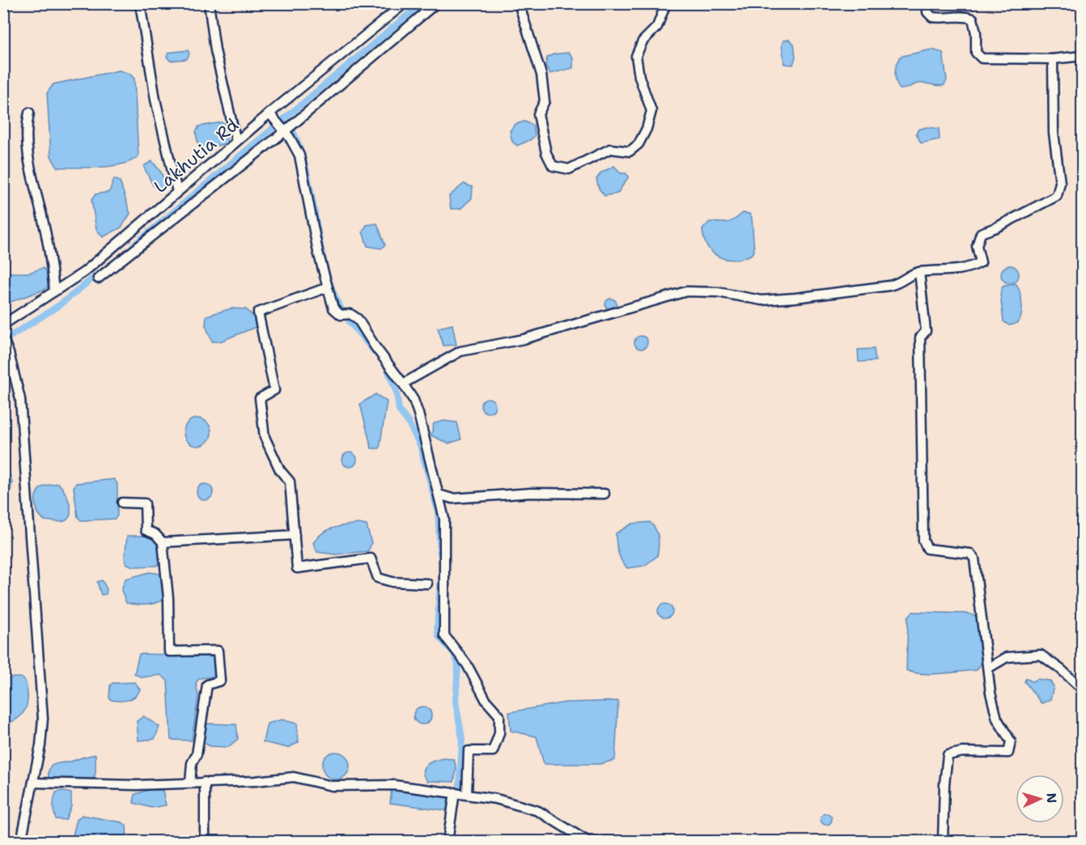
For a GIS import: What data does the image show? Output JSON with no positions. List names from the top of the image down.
{
  "streets": {
    "street": ["Lakhutia Rd"]
  },
  "north": "right"
}
